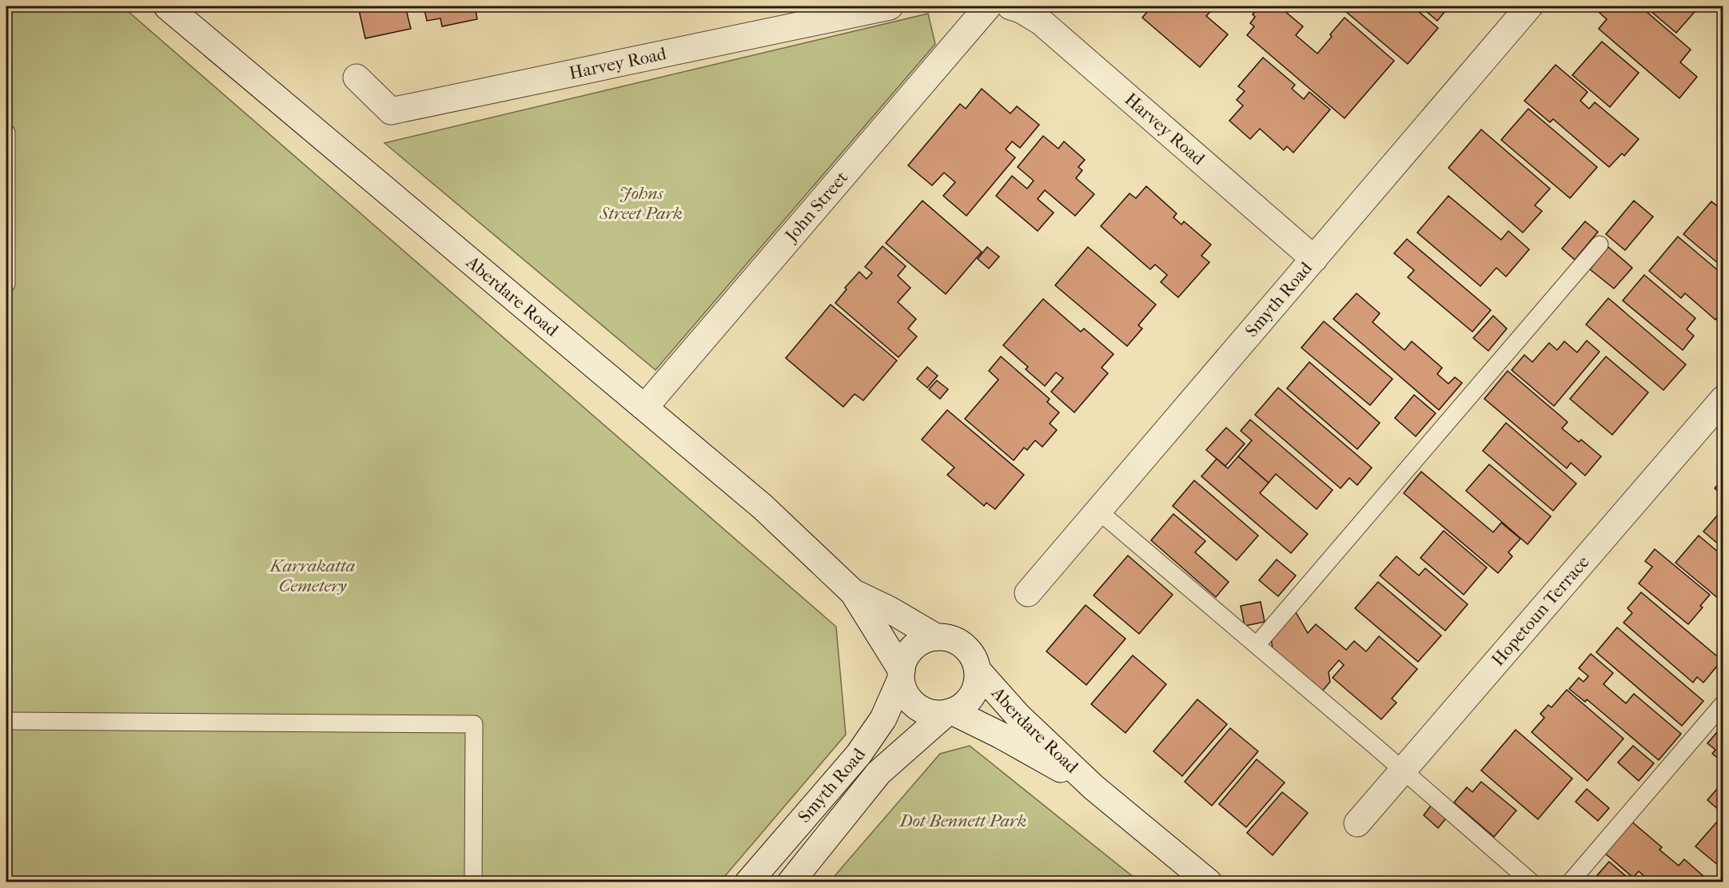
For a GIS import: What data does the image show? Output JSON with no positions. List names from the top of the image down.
{
  "streets": {
    "street": [
      "Harvey Road",
      "John Street",
      "Aberdare Road",
      "Smyth Road",
      "Hopetoun Terrace"
    ]
  },
  "crossings": [
    ["Harvey Road", "Smyth Road"],
    ["John Street", "Aberdare Road"],
    ["Aberdare Road", "Smyth Road"]
  ],
  "parks": ["Johns Street Park", "Karrakatta Cemetery", "Dot Bennett Park"]
}
